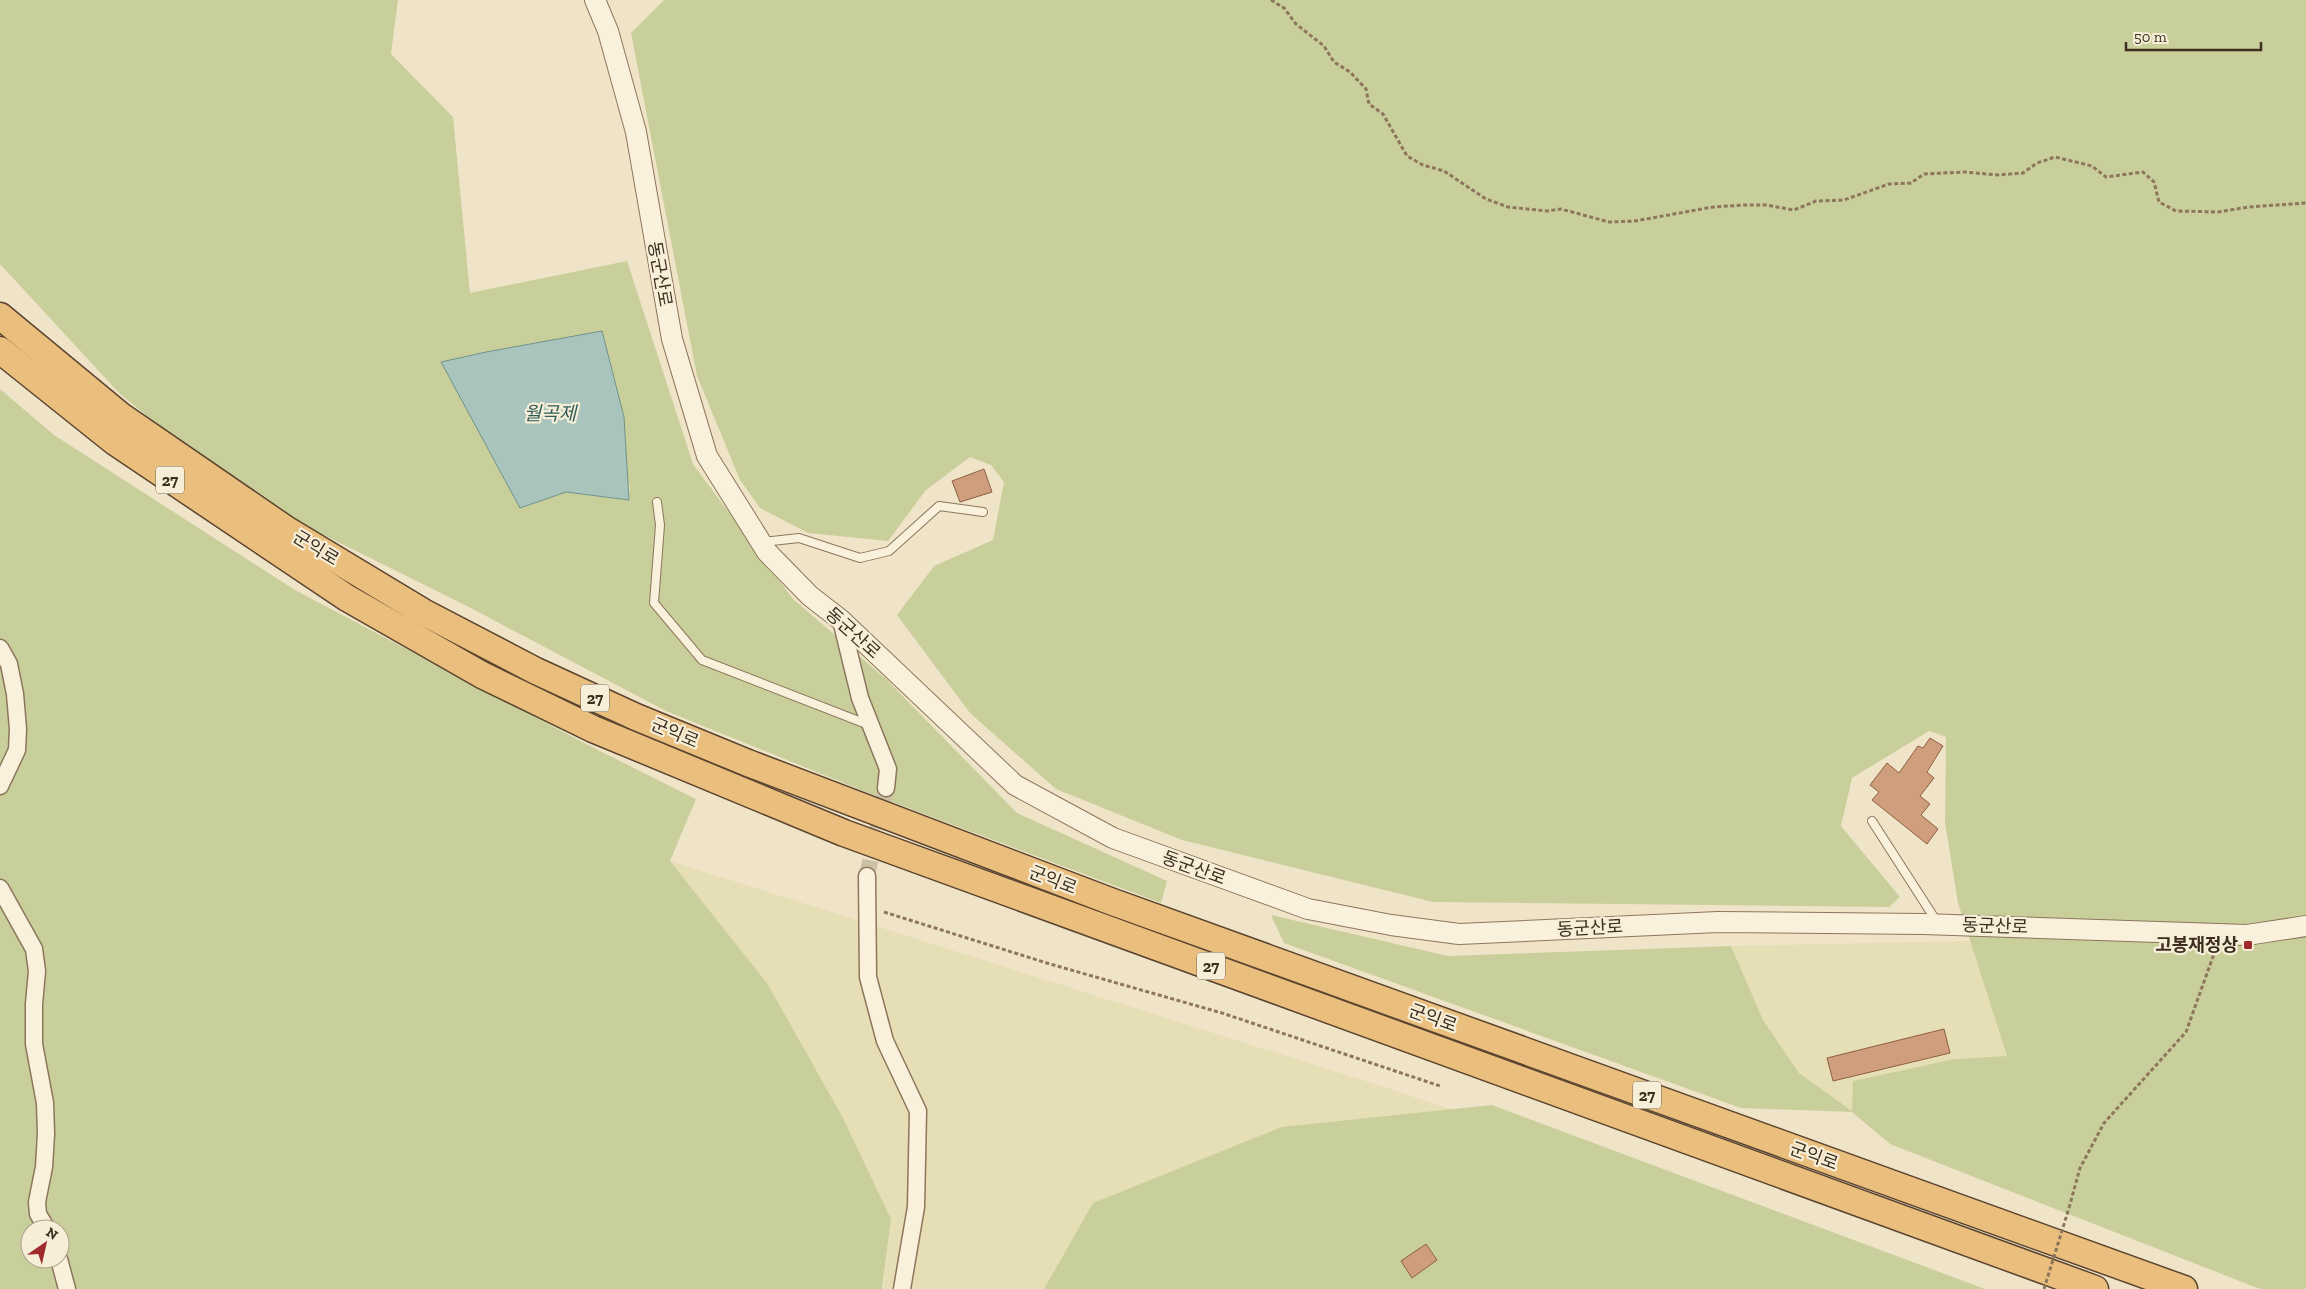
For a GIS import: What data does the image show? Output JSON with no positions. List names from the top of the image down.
{
  "streets": {
    "highway": ["27", "군익로"],
    "street": ["동군산로"]
  },
  "water": ["월곡제"],
  "places": {
    "transit": ["고봉재정상"]
  },
  "scale_bar": "50 m",
  "north": "top right"
}
